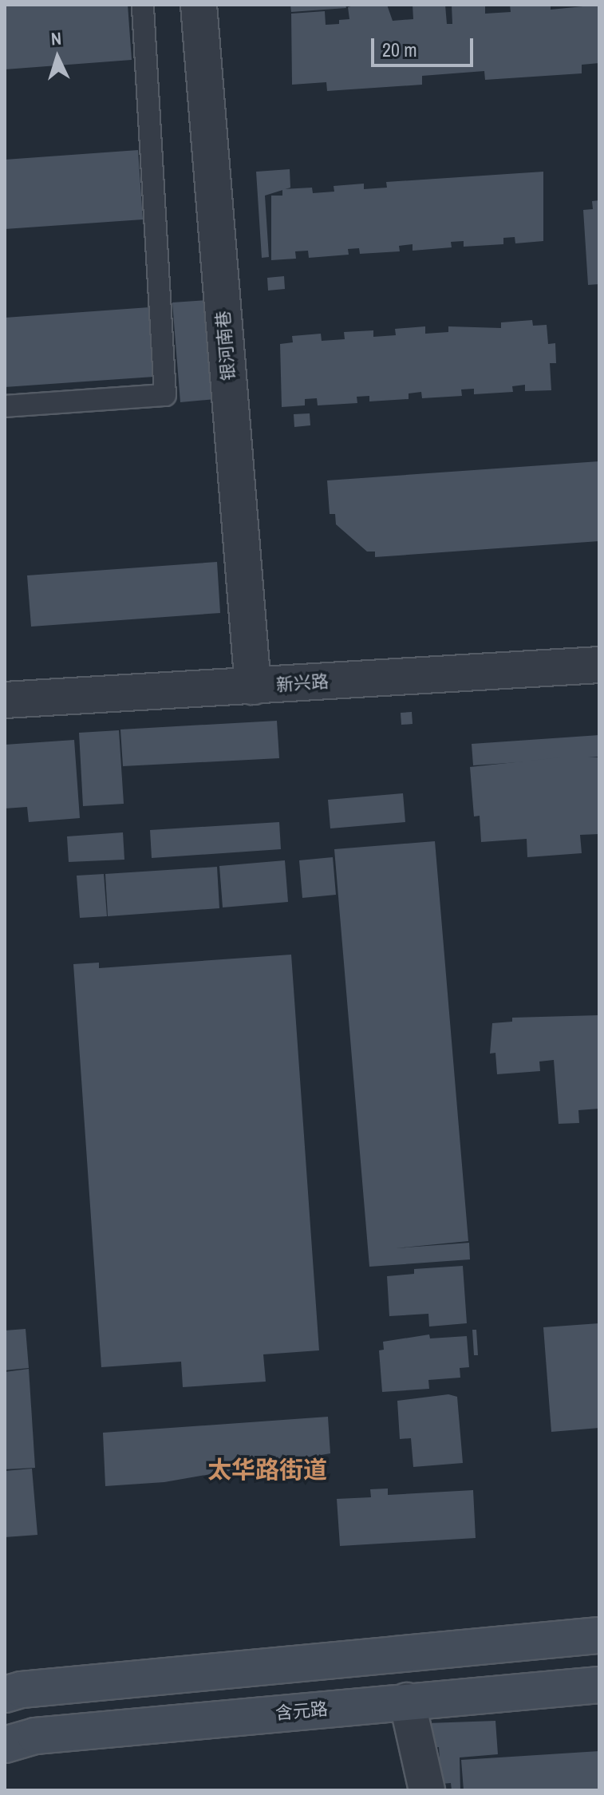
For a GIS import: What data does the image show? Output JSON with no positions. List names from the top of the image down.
{
  "streets": {
    "main road": ["含元路"],
    "street": ["银河南巷", "新兴路"]
  },
  "crossings": [
    ["银河南巷", "新兴路"]
  ],
  "districts": ["太华路街道"],
  "scale_bar": "20 m",
  "north": "top"
}
